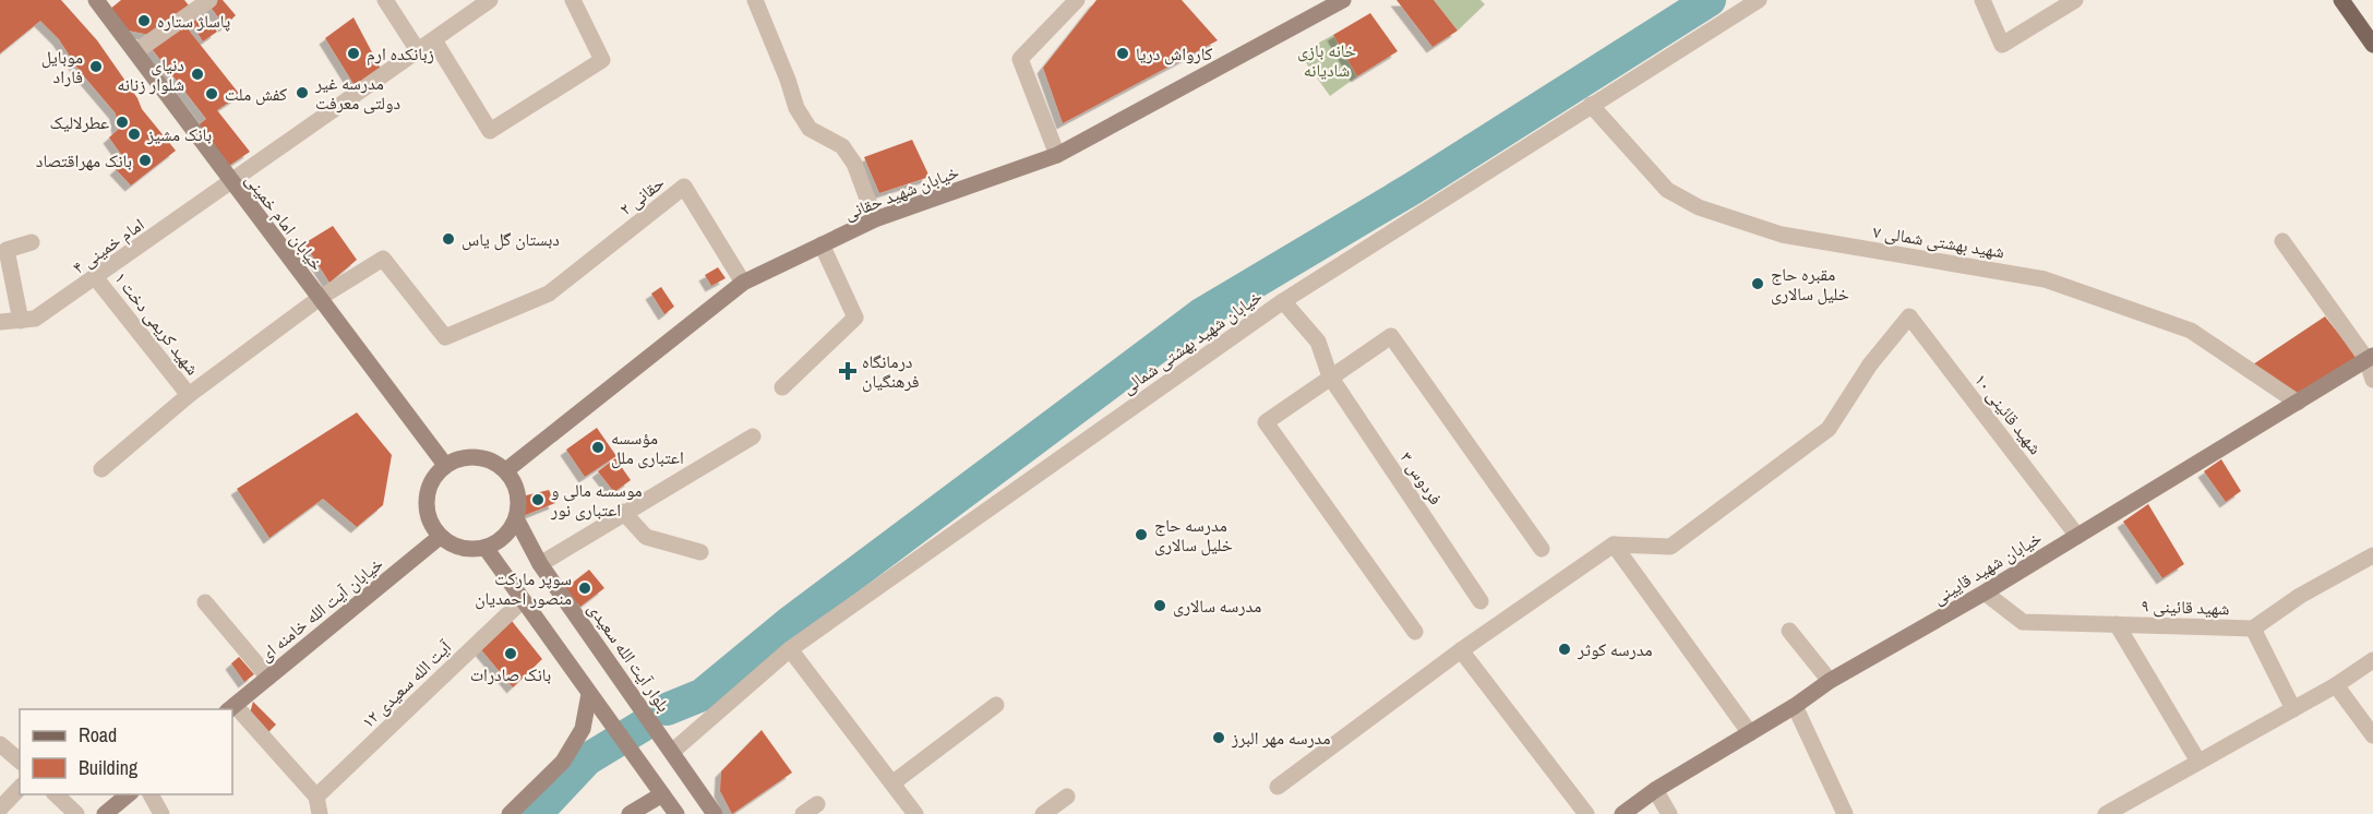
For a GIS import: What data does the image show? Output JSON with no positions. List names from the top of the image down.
{
  "streets": {
    "main road": [
      "خیابان شهید حقانی",
      "خیابان امام خمینی",
      "خیابان شهید قایینی",
      "خیابان آیت الله خامنه ای",
      "بلوار آیت الله سعیدی"
    ],
    "street": [
      "حقانی ۲",
      "شهید بهشتی شمالی ۷",
      "امام خمینی ۴",
      "شهید کریمی دخت ۱",
      "خیابان شهید بهشتی شمالی",
      "شهید قائینی ۱۰",
      "فردوس ۳",
      "شهید قائینی ۹",
      "آیت الله سعیدی ۱۲"
    ]
  },
  "crossings": [
    ["خیابان شهید حقانی", "حقانی ۲"],
    ["خیابان شهید حقانی", "خیابان امام خمینی"],
    ["خیابان شهید حقانی", "خیابان آیت الله خامنه ای"],
    ["خیابان شهید حقانی", "بلوار آیت الله سعیدی"],
    ["حقانی ۲", "خیابان امام خمینی"],
    ["خیابان امام خمینی", "امام خمینی ۴"],
    ["خیابان امام خمینی", "خیابان آیت الله خامنه ای"],
    ["خیابان امام خمینی", "بلوار آیت الله سعیدی"],
    ["شهید بهشتی شمالی ۷", "خیابان شهید بهشتی شمالی"],
    ["شهید بهشتی شمالی ۷", "خیابان شهید قایینی"],
    ["امام خمینی ۴", "شهید کریمی دخت ۱"],
    ["خیابان شهید بهشتی شمالی", "فردوس ۳"],
    ["خیابان شهید بهشتی شمالی", "بلوار آیت الله سعیدی"],
    ["شهید قائینی ۱۰", "خیابان شهید قایینی"],
    ["خیابان شهید قایینی", "شهید قائینی ۹"],
    ["خیابان آیت الله خامنه ای", "بلوار آیت الله سعیدی"]
  ],
  "parks": ["خانه بازی شادیانه"],
  "places": {
    "other": [
      "پاسا‍‍‍ژ ستاره",
      "زبانکده ارم",
      "کارواش دریا",
      "موبایل فاراد",
      "دنیای شلوار زنانه",
      "مدرسه غیر دولتی معرفت",
      "کفش ملت",
      "عطرلالیک",
      "بانک مشیز",
      "بانک مهراقتصاد",
      "دبستان گل یاس",
      "مقبره حاج خلیل سالاری",
      "مؤسسه اعتباری ملل",
      "موسسه مالی و اعتباری نور",
      "مدرسه حاج خلیل سالاری",
      "سوپر مارکت منصور احمدیان",
      "مدرسه سالاری",
      "مدرسه کوثر",
      "بانک صادرات",
      "مدرسه مهر البرز"
    ],
    "health": ["درمانگاه فرهنگیان"]
  },
  "legend": ["Road", "Building"]
}
